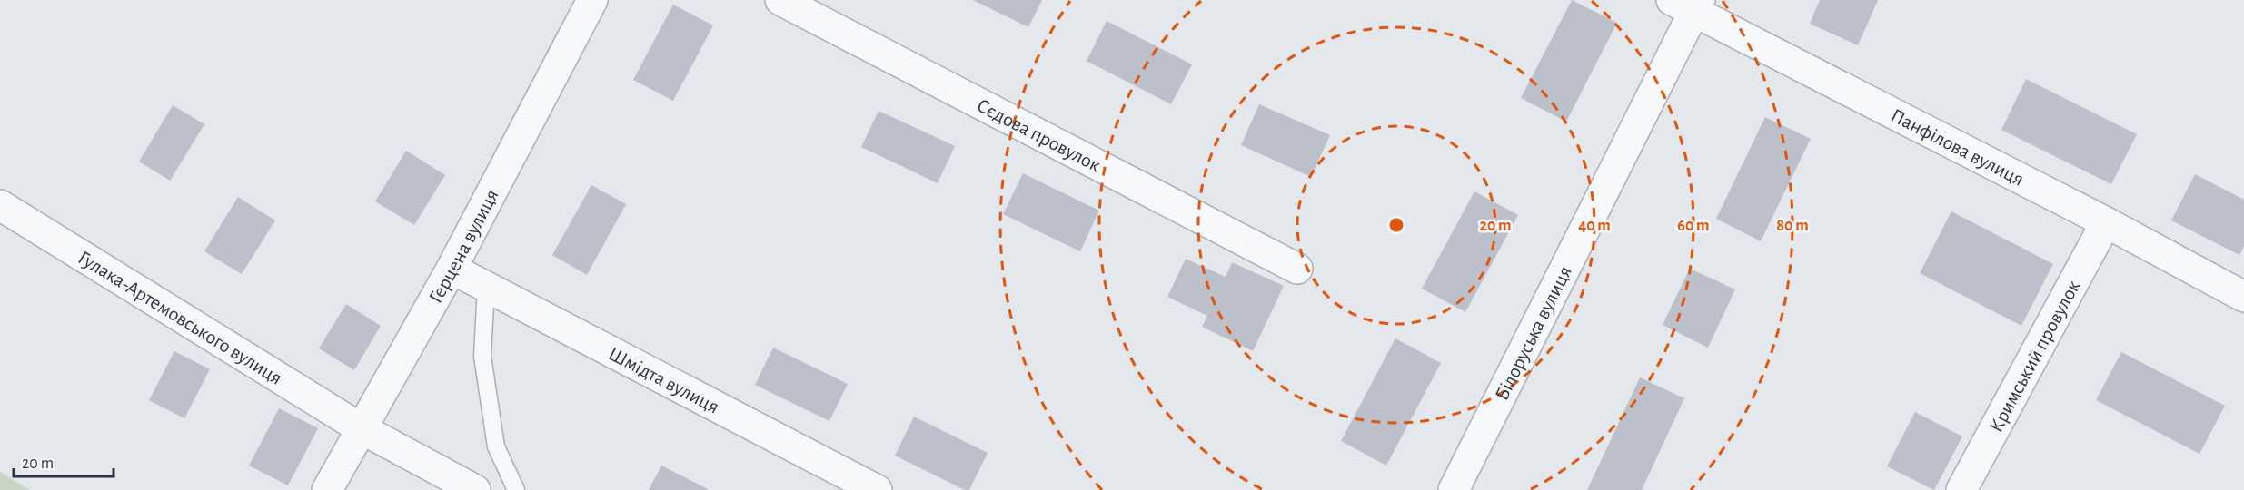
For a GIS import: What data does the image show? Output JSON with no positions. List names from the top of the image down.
{
  "streets": {
    "street": [
      "Сєдова провулок",
      "Панфілова вулиця",
      "Герцена вулиця",
      "Гулака-Артемовського вулиця",
      "Білоруська вулиця",
      "Кримський провулок",
      "Шмідта вулиця"
    ]
  },
  "crossings": [
    ["Панфілова вулиця", "Білоруська вулиця"],
    ["Панфілова вулиця", "Кримський провулок"],
    ["Герцена вулиця", "Гулака-Артемовського вулиця"],
    ["Герцена вулиця", "Шмідта вулиця"]
  ],
  "scale_bar": "20 m",
  "rings": [
    "20 m",
    "40 m",
    "60 m",
    "80 m"
  ]
}
